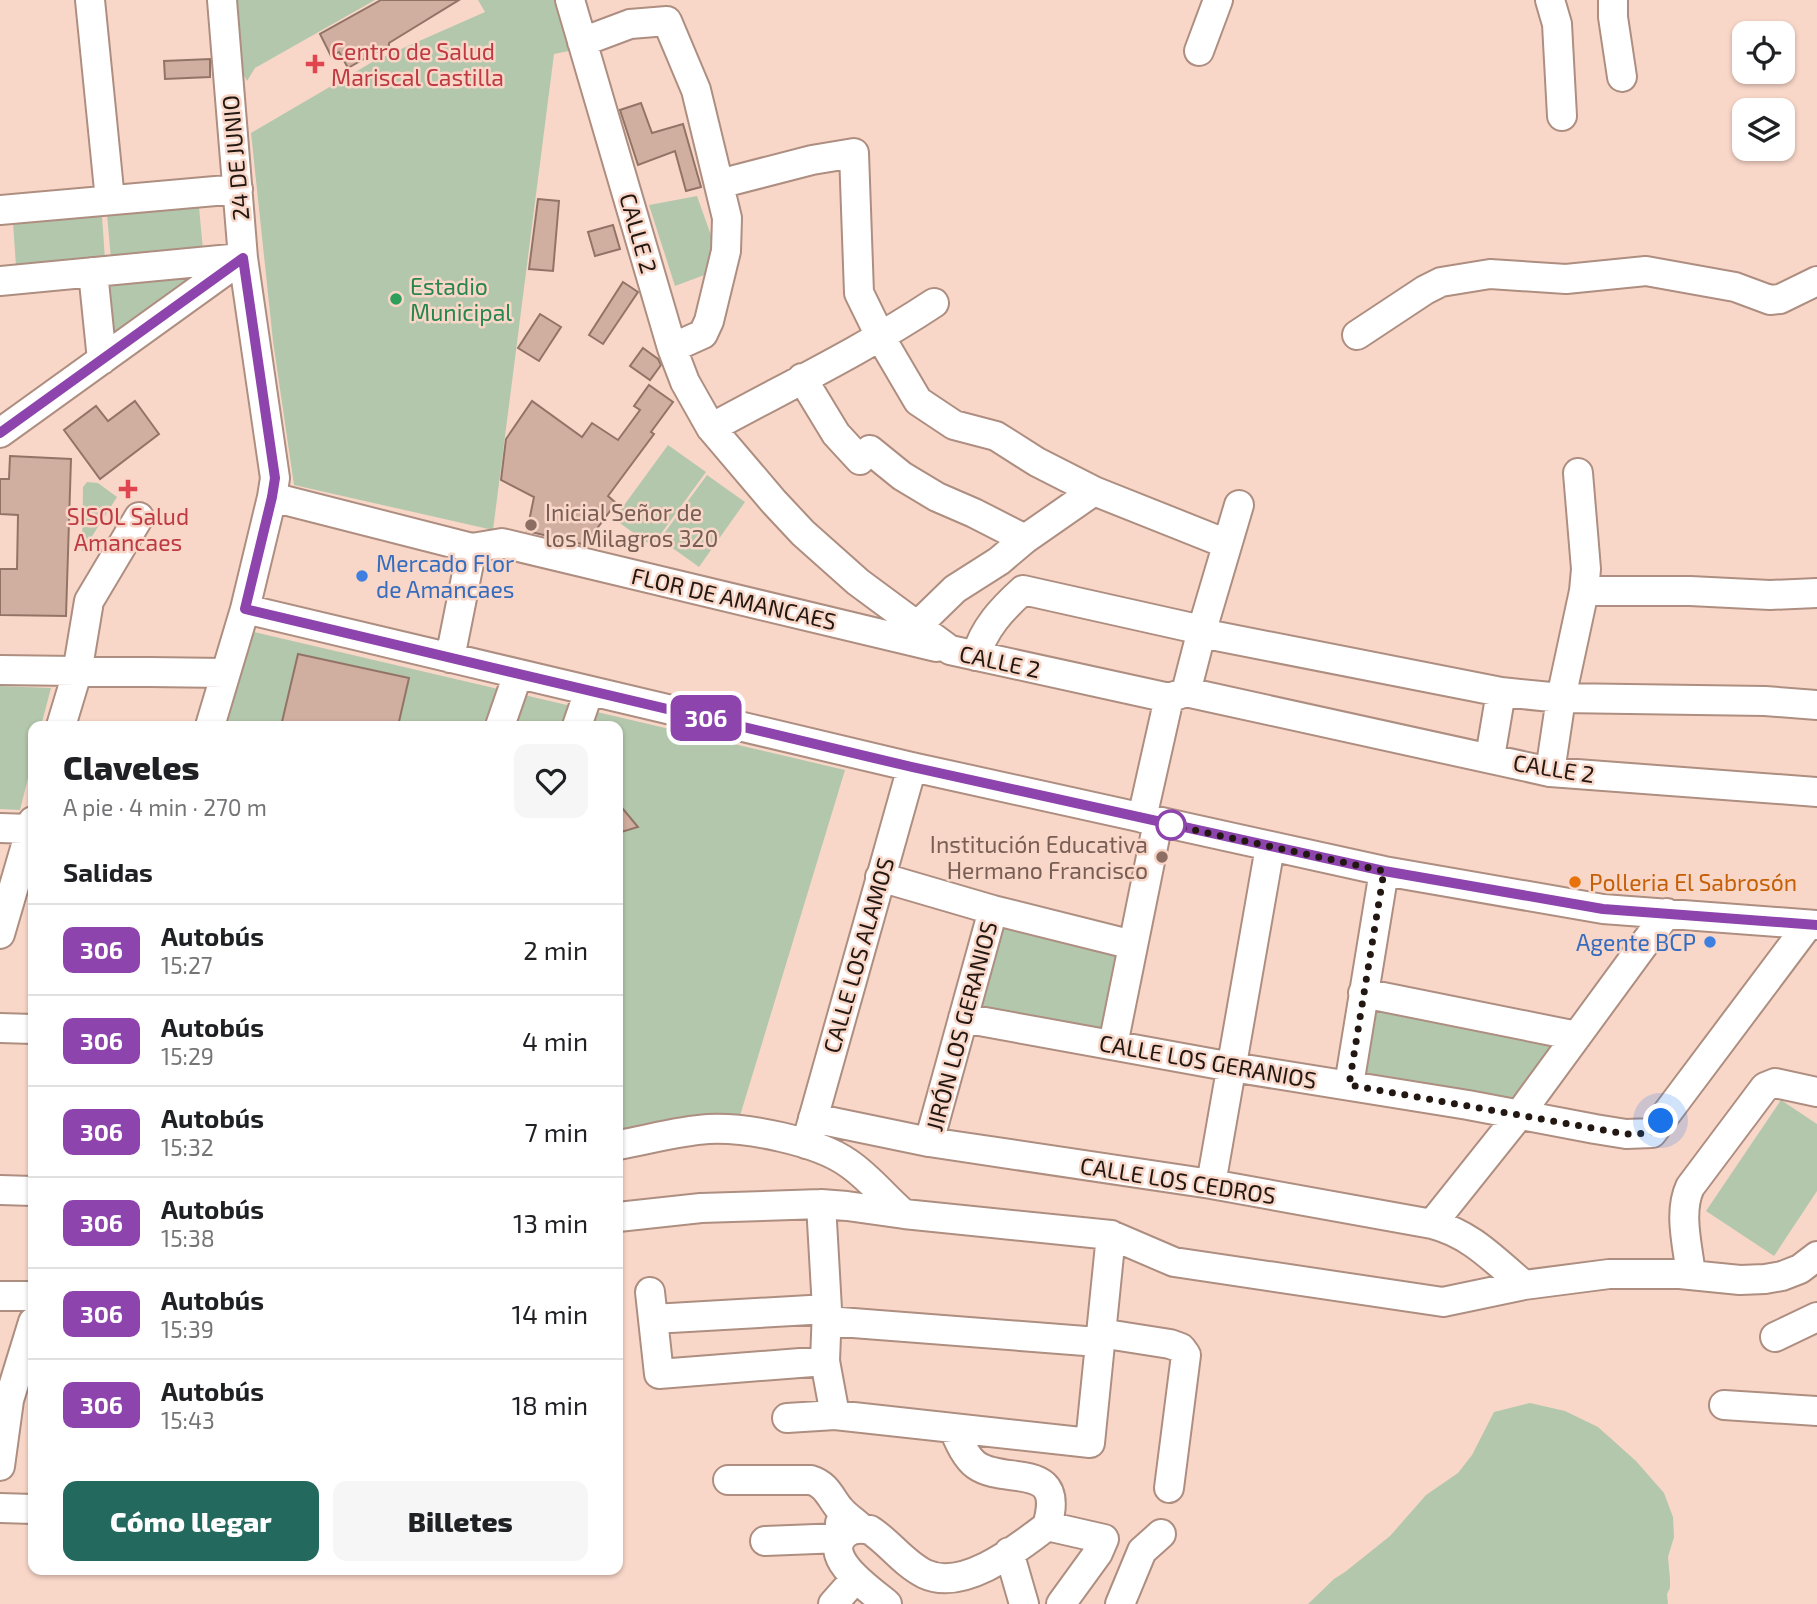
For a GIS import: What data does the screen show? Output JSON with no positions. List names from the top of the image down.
{
  "streets": {
    "street": [
      "24 DE JUNIO",
      "CALLE 2",
      "FLOR DE AMANCAES",
      "CALLE LOS ALAMOS",
      "JIRÓN LOS GERANIOS",
      "CALLE LOS GERANIOS",
      "CALLE LOS CEDROS"
    ]
  },
  "crossings": [
    ["24 DE JUNIO", "FLOR DE AMANCAES"],
    ["CALLE 2", "FLOR DE AMANCAES"],
    ["CALLE LOS ALAMOS", "CALLE LOS CEDROS"],
    ["JIRÓN LOS GERANIOS", "CALLE LOS GERANIOS"],
    ["JIRÓN LOS GERANIOS", "CALLE LOS CEDROS"]
  ],
  "places": {
    "health": ["Centro de Salud Mariscal Castilla", "SISOL Salud Amancaes"],
    "other": [
      "Estadio Municipal",
      "Inicial Señor de los Milagros 320",
      "Mercado Flor de Amancaes",
      "Institución Educativa Hermano Francisco",
      "Polleria El Sabrosón",
      "Agente BCP"
    ]
  },
  "lines": ["bus line 306"],
  "page": {
    "on_map": "306",
    "heading": [
      ["Claveles", "A pie · 4 min · 270 m"],
      "Salidas"
    ],
    "list": [
      {
        "mark": "306",
        "name": "Autobús",
        "note": "15:27",
        "value": "2 min"
      },
      {
        "mark": "306",
        "name": "Autobús",
        "note": "15:29",
        "value": "4 min"
      },
      {
        "mark": "306",
        "name": "Autobús",
        "note": "15:32",
        "value": "7 min"
      },
      {
        "mark": "306",
        "name": "Autobús",
        "note": "15:38",
        "value": "13 min"
      },
      {
        "mark": "306",
        "name": "Autobús",
        "note": "15:39",
        "value": "14 min"
      },
      {
        "mark": "306",
        "name": "Autobús",
        "note": "15:43",
        "value": "18 min"
      }
    ],
    "buttons": ["Cómo llegar", "Billetes"]
  }
}
